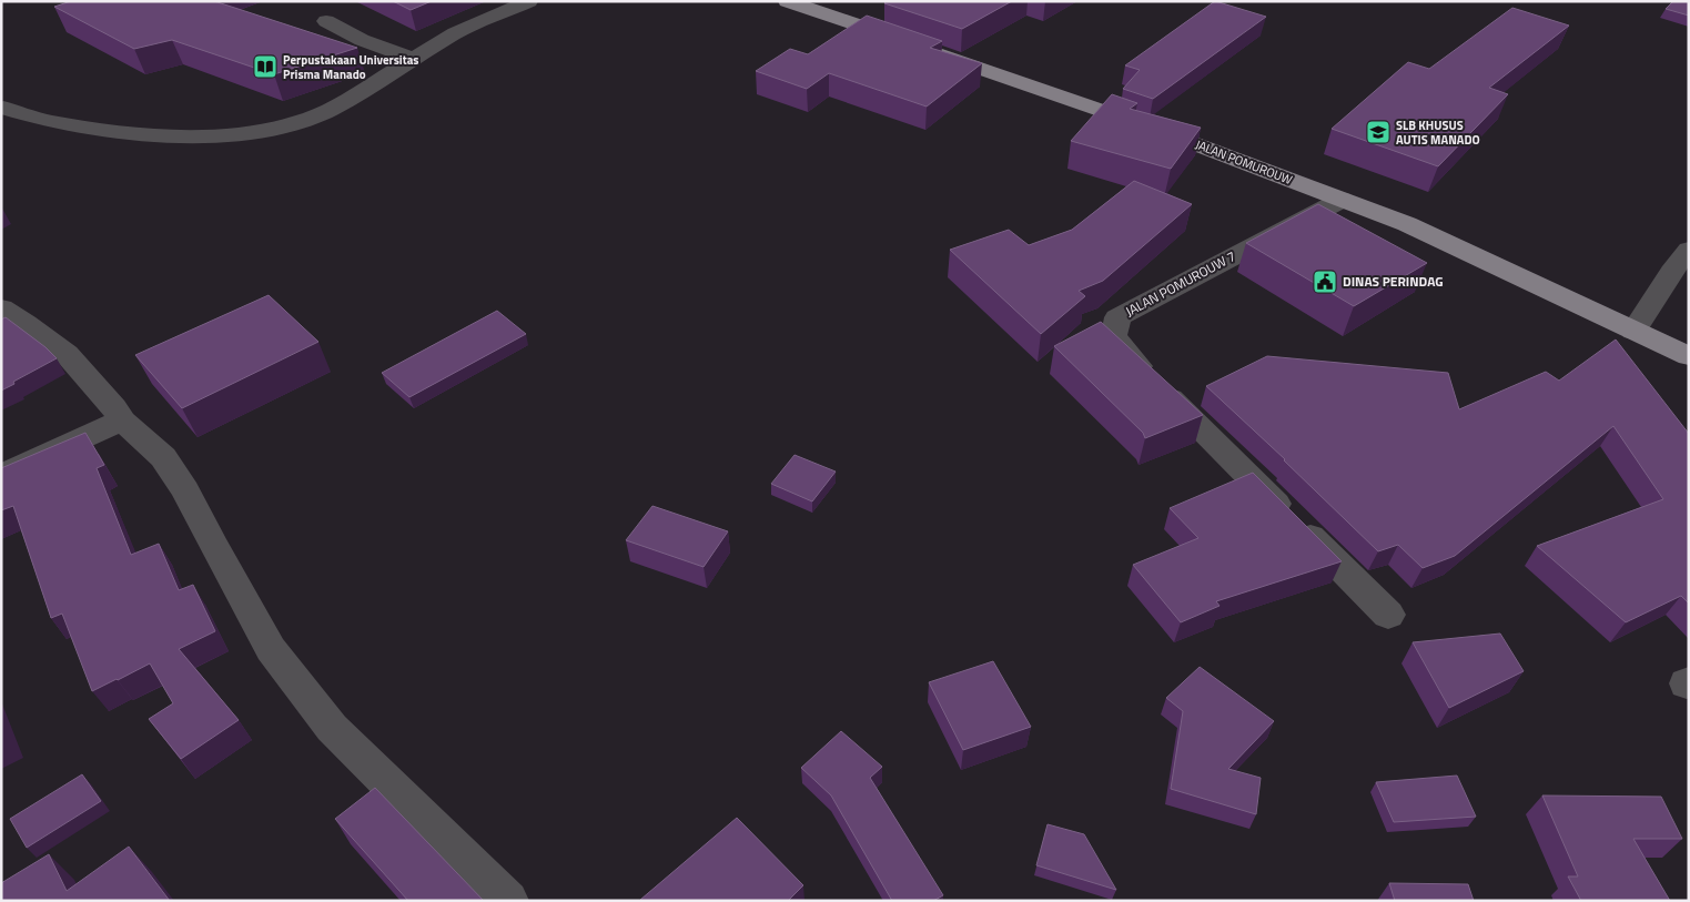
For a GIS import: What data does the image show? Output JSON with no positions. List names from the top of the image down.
{
  "streets": {
    "main road": ["JALAN POMUROUW"],
    "street": ["JALAN POMUROUW 7"]
  },
  "crossings": [
    ["JALAN POMUROUW", "JALAN POMUROUW 7"]
  ],
  "places": {
    "library": ["Perpustakaan Universitas Prisma Manado"],
    "school or university": ["SLB KHUSUS AUTIS MANADO"],
    "public building": ["DINAS PERINDAG"]
  }
}
